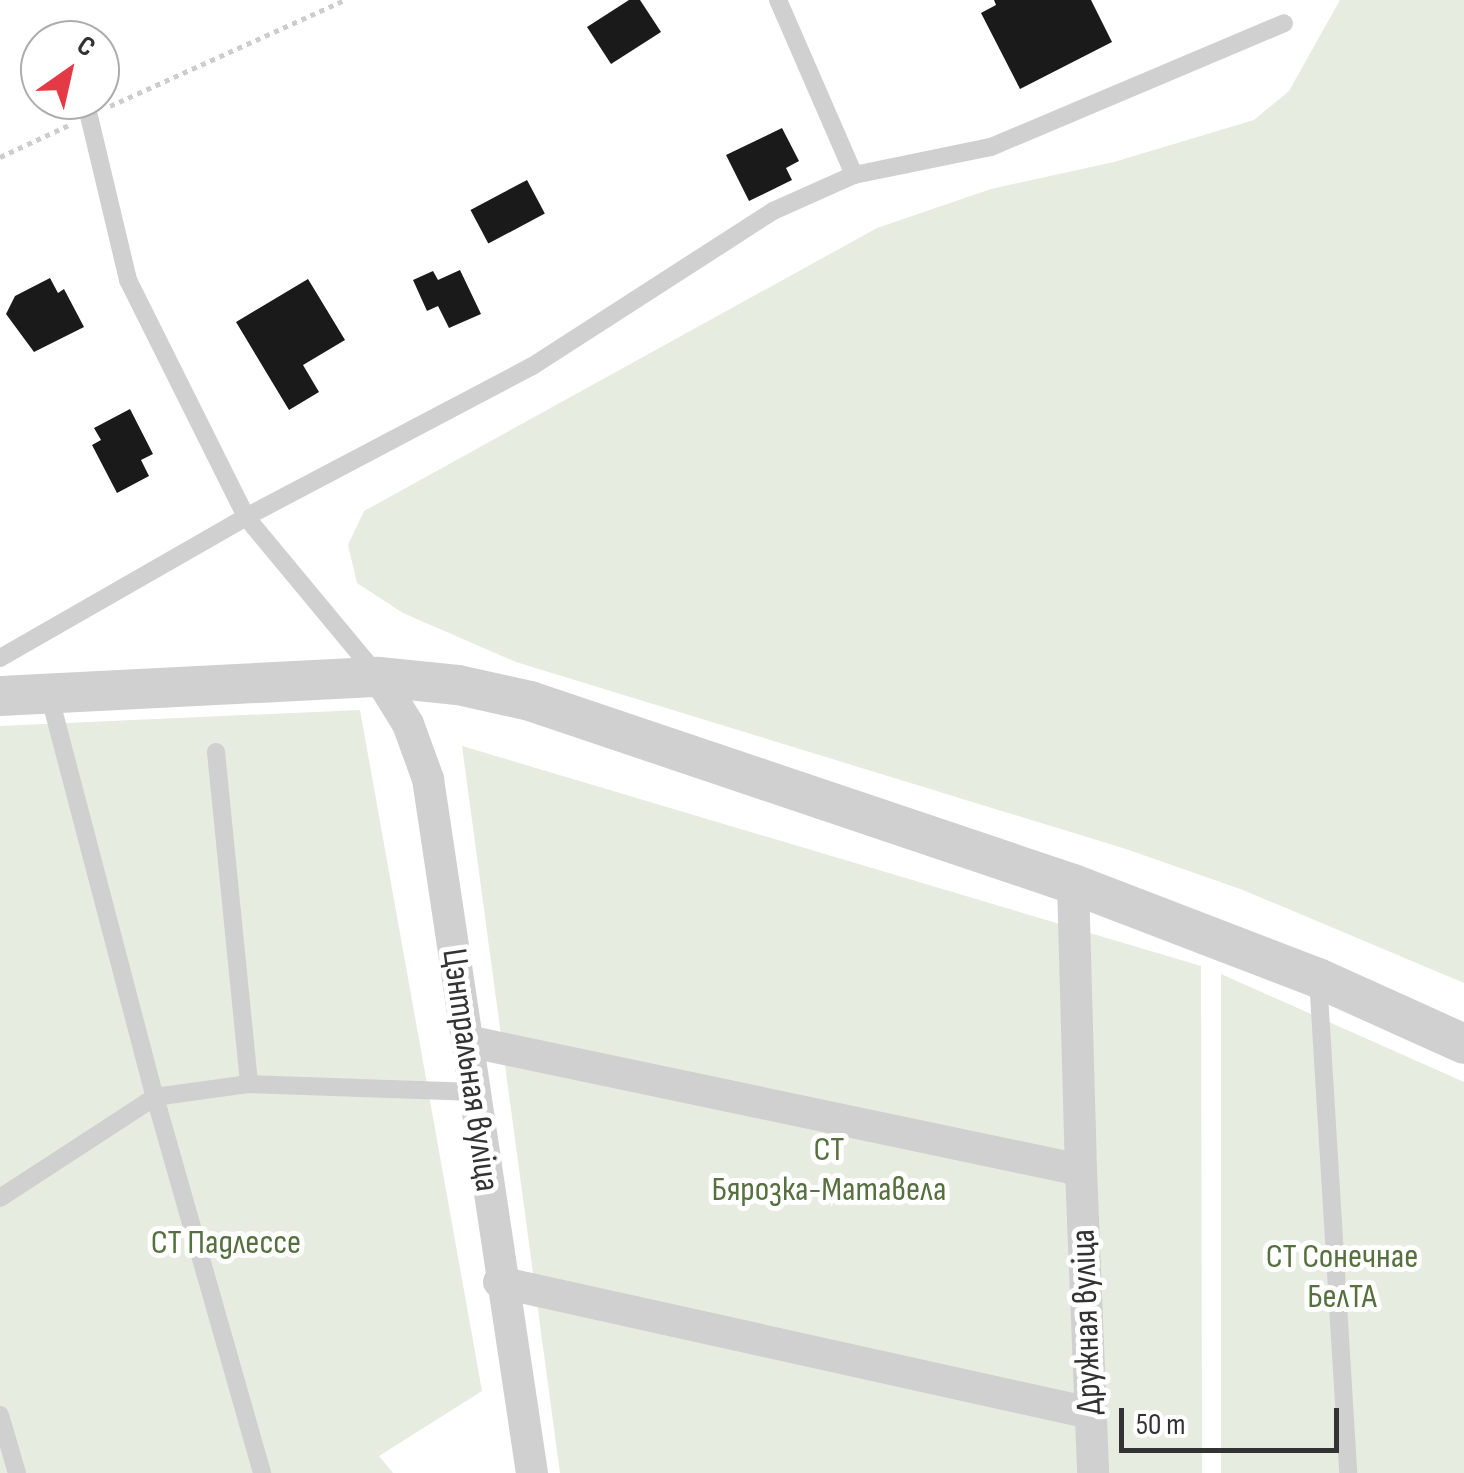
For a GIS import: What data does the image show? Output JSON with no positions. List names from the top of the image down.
{
  "streets": {
    "street": ["Цэнтральная вуліца", "Дружная вуліца"]
  },
  "parks": ["СТ Бярозка-Матавела", "СТ Падлессе", "СТ Сонечнае БелТА"],
  "scale_bar": "50 m",
  "north": "top right"
}
